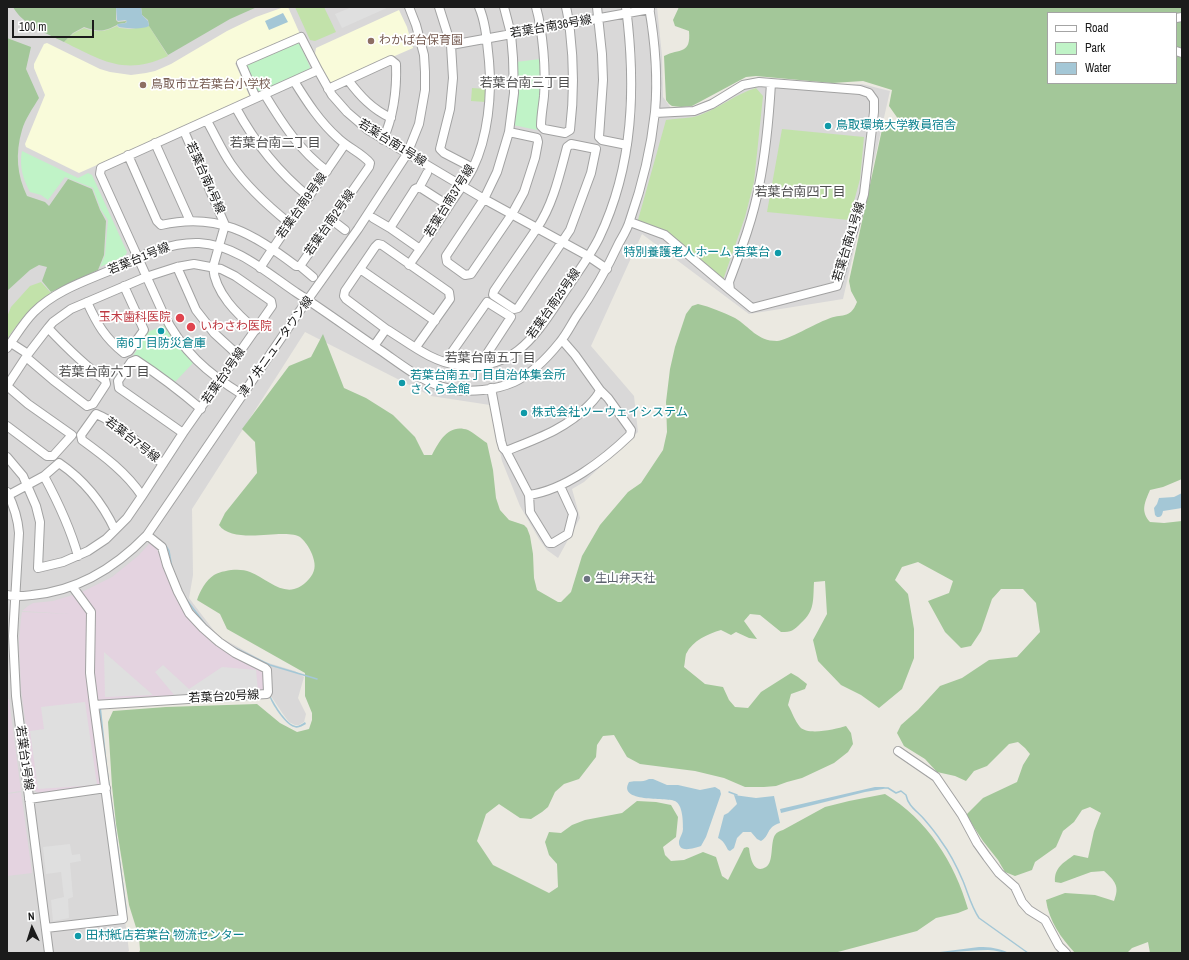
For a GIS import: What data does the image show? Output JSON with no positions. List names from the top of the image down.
{
  "streets": {
    "street": [
      "若葉台南36号線",
      "若葉台南1号線",
      "若葉台南4号線",
      "若葉台南37号線",
      "若葉台南9号線",
      "若葉台南2号線",
      "若葉台南41号線",
      "若葉台1号線",
      "若葉台南25号線",
      "津ノ井ニュータウン線",
      "若葉台3号線",
      "若葉台7号線",
      "若葉台20号線"
    ]
  },
  "crossings": [
    ["若葉台南36号線", "若葉台南37号線"],
    ["若葉台南36号線", "若葉台1号線"],
    ["若葉台南36号線", "若葉台南25号線"],
    ["若葉台南1号線", "若葉台南37号線"],
    ["若葉台南1号線", "若葉台1号線"],
    ["若葉台南1号線", "若葉台南25号線"],
    ["若葉台南1号線", "津ノ井ニュータウン線"],
    ["若葉台南4号線", "若葉台南2号線"],
    ["若葉台南9号線", "若葉台南2号線"],
    ["若葉台南9号線", "若葉台1号線"],
    ["若葉台南41号線", "若葉台1号線"],
    ["若葉台1号線", "津ノ井ニュータウン線"],
    ["津ノ井ニュータウン線", "若葉台20号線"],
    ["若葉台3号線", "若葉台7号線"]
  ],
  "districts": [
    "若葉台南三丁目",
    "若葉台南二丁目",
    "若葉台南四丁目",
    "若葉台南五丁目",
    "若葉台南六丁目"
  ],
  "places": [
    "わかば台保育園",
    "鳥取市立若葉台小学校",
    "鳥取環境大学教員宿舎",
    "特別養護老人ホーム 若葉台",
    "玉木歯科医院",
    "いわさわ医院",
    "南6丁目防災倉庫",
    "若葉台南五丁目自治体集会所 さくら会館",
    "株式会社ツーウェイシステム",
    "生山弁天社",
    "田村紙店若葉台 物流センター"
  ],
  "legend": ["Road", "Park", "Water"],
  "scale_bar": "100 m",
  "north": "top"
}
